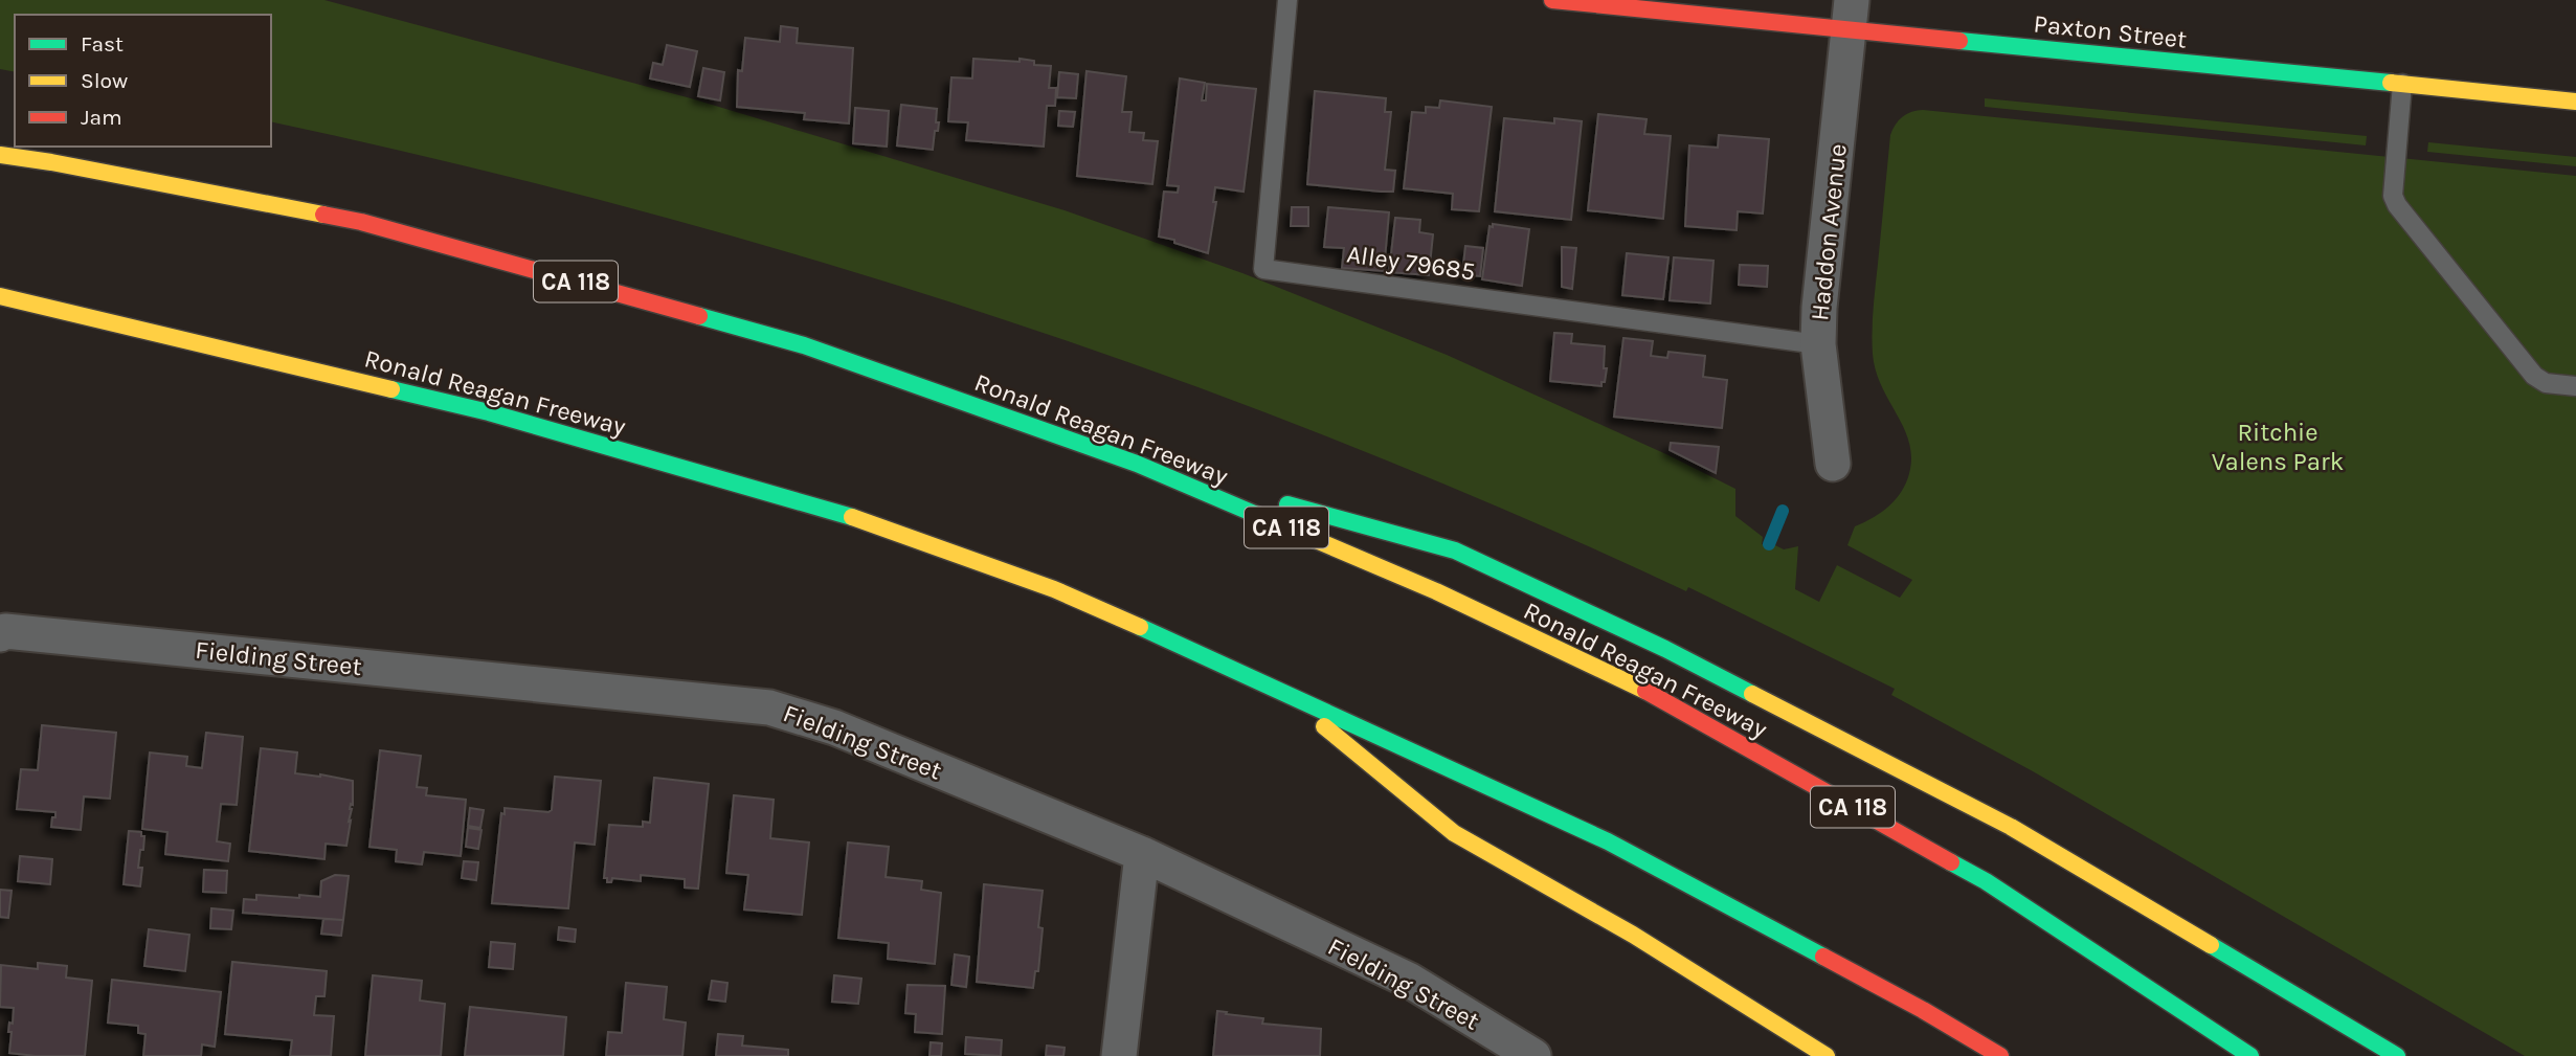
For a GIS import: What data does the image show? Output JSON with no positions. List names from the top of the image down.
{
  "streets": {
    "main road": ["Paxton Street", "CA 118", "Ronald Reagan Freeway"],
    "street": ["Haddon Avenue", "Fielding Street"],
    "lane": ["Alley 79685"]
  },
  "crossings": [
    ["Paxton Street", "Haddon Avenue"],
    ["Haddon Avenue", "Alley 79685"]
  ],
  "parks": ["Ritchie Valens Park"],
  "legend": ["Fast", "Slow", "Jam"]
}
